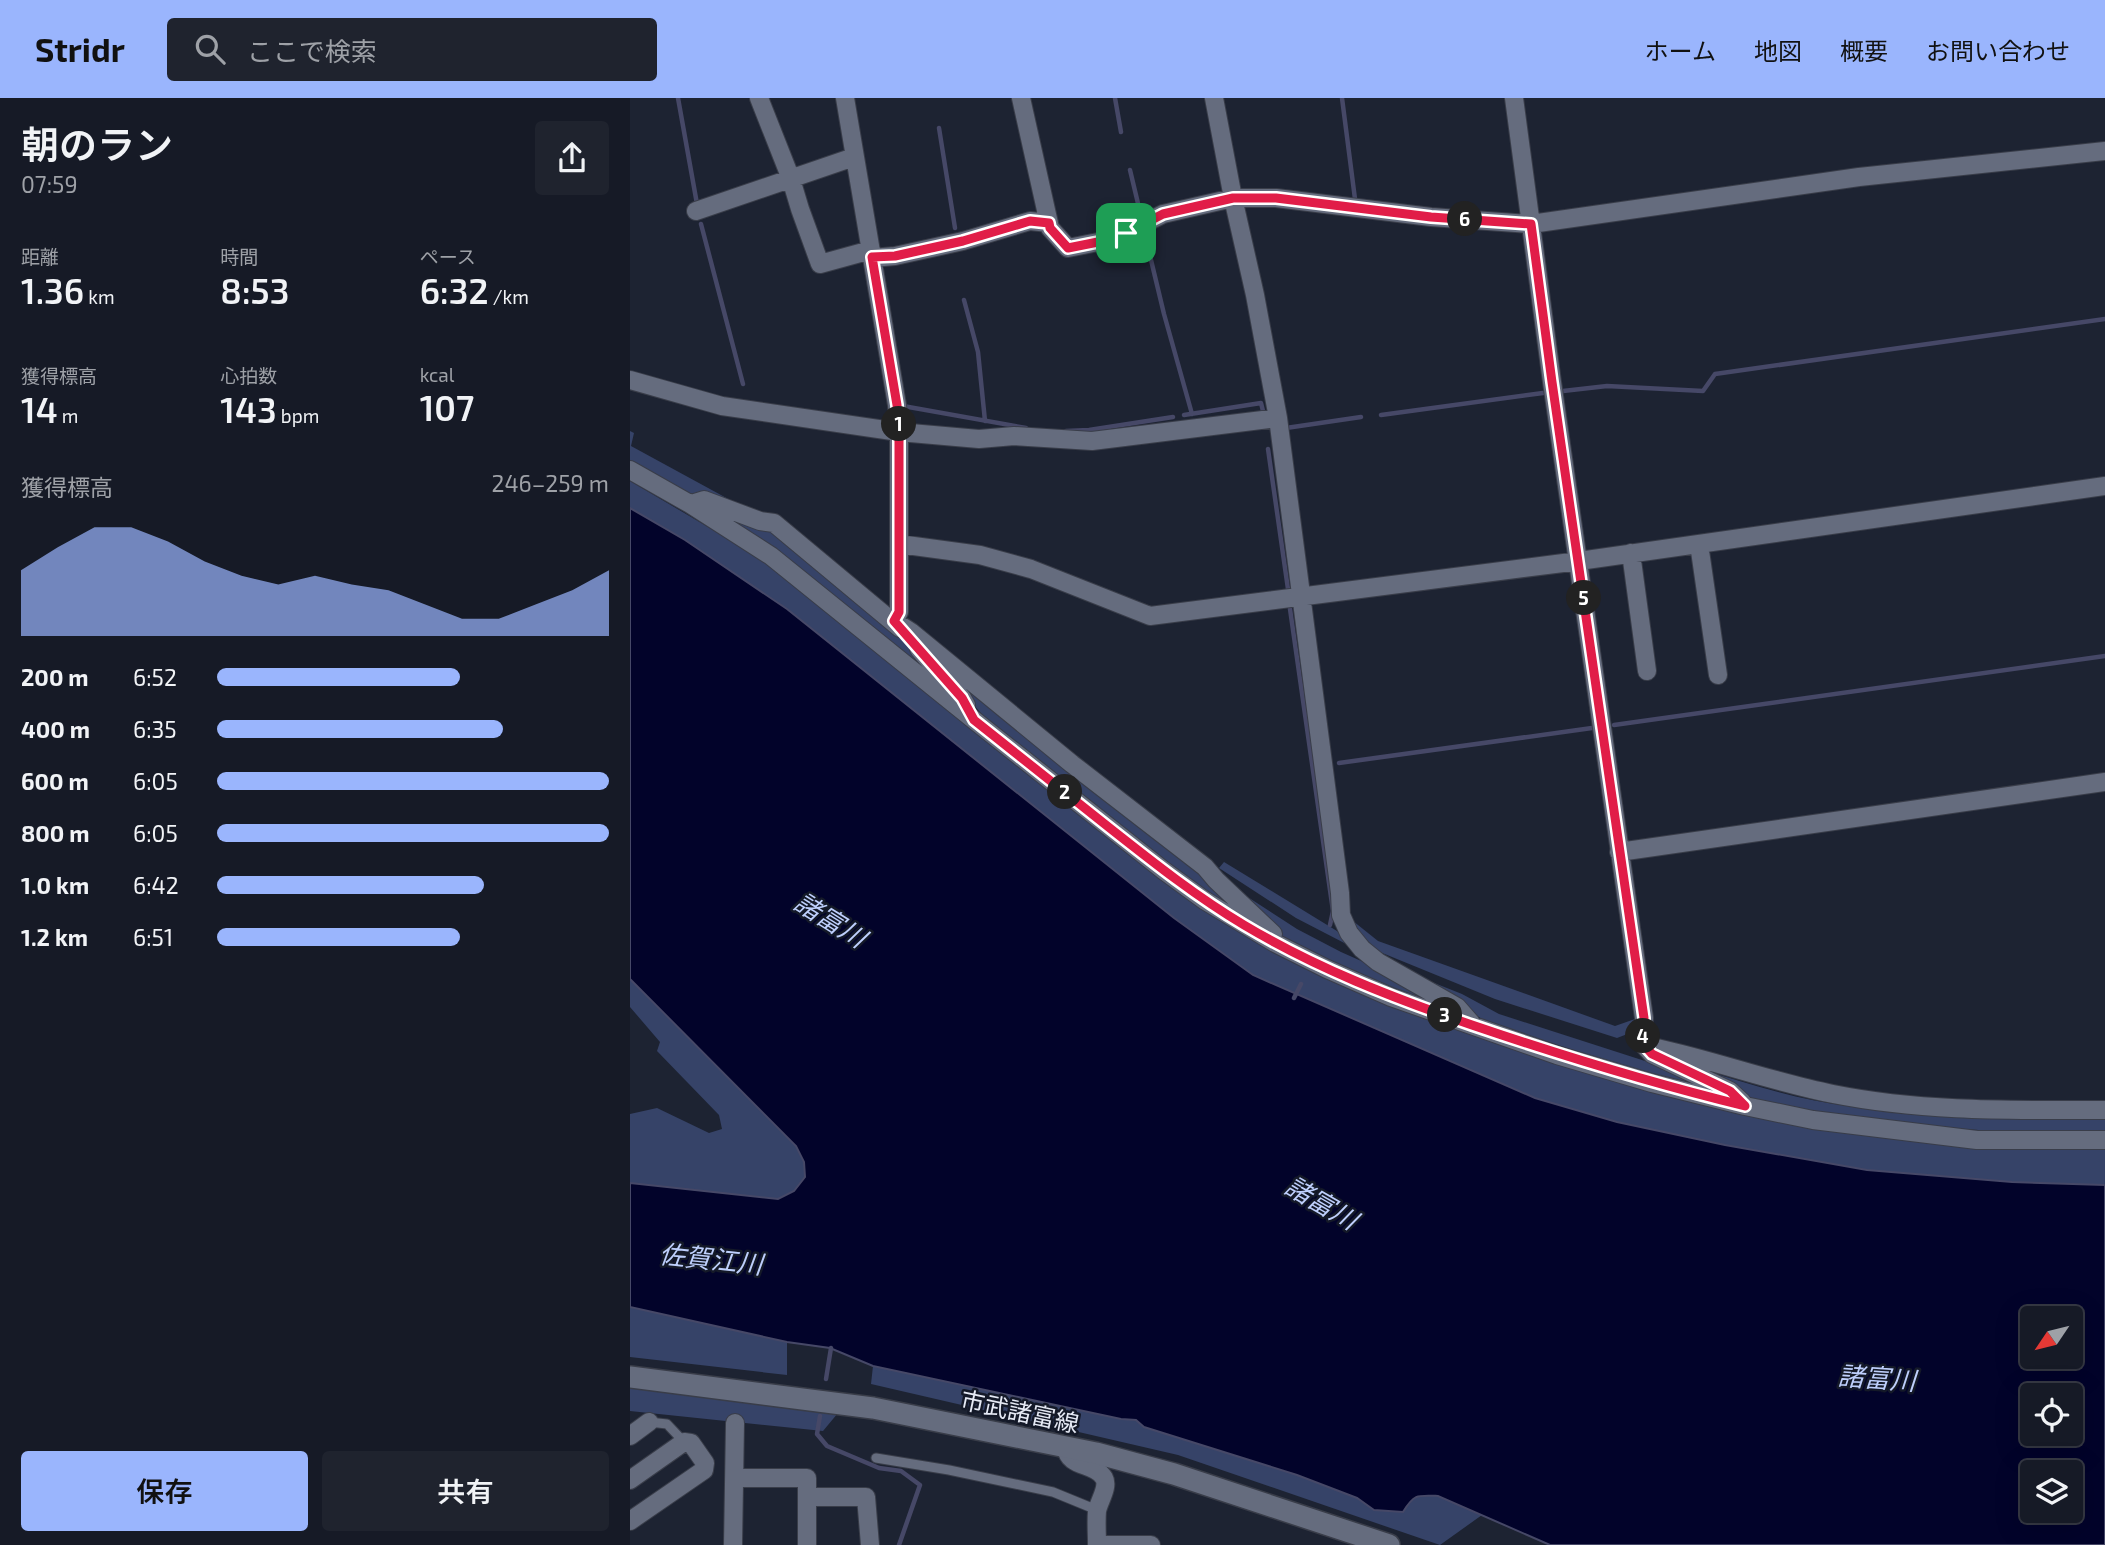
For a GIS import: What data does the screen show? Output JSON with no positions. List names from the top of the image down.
{
  "streets": {
    "main road": ["市武諸富線"]
  },
  "water": ["諸富川", "佐賀江川"],
  "north": "bottom left",
  "page": {
    "header": "Stridr",
    "search": "ここで検索",
    "nav": [
      "ホーム",
      "地図",
      "概要",
      "お問い合わせ"
    ],
    "heading": ["朝のラン", "07:59"],
    "pins": [
      "6",
      "1",
      "5",
      "2",
      "3",
      "4"
    ],
    "stats": [
      ["距離", "1.36 km"],
      ["時間", "8:53"],
      ["ペース", "6:32 /km"],
      ["獲得標高", "14 m"],
      ["心拍数", "143 bpm"],
      ["kcal", "107"]
    ],
    "chart": ["獲得標高", "246–259 m"],
    "list": [
      {
        "name": "200 m",
        "note": "6:52"
      },
      {
        "name": "400 m",
        "note": "6:35"
      },
      {
        "name": "600 m",
        "note": "6:05"
      },
      {
        "name": "800 m",
        "note": "6:05"
      },
      {
        "name": "1.0 km",
        "note": "6:42"
      },
      {
        "name": "1.2 km",
        "note": "6:51"
      }
    ],
    "buttons": ["保存", "共有"]
  }
}
